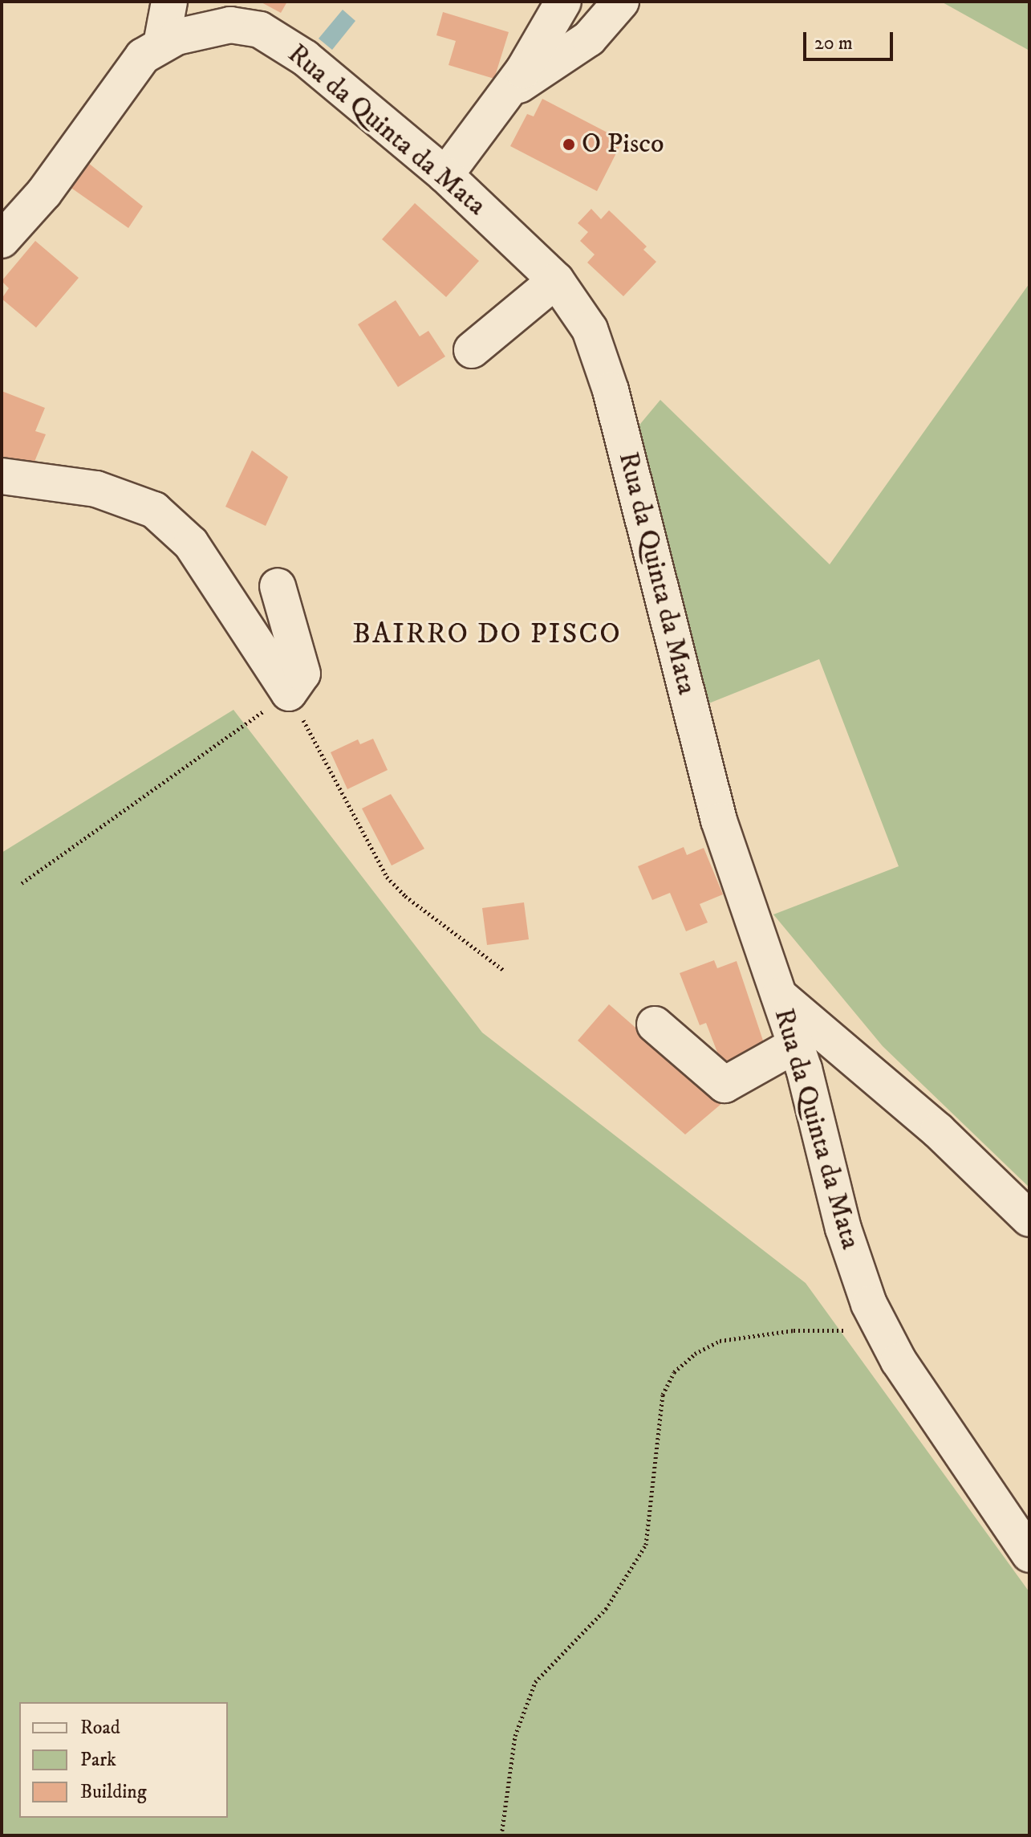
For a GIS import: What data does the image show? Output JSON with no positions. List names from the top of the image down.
{
  "streets": {
    "street": ["Rua da Quinta da Mata"]
  },
  "districts": ["BAIRRO DO PISCO"],
  "places": ["O Pisco"],
  "legend": ["Road", "Park", "Building"],
  "scale_bar": "20 m"
}
